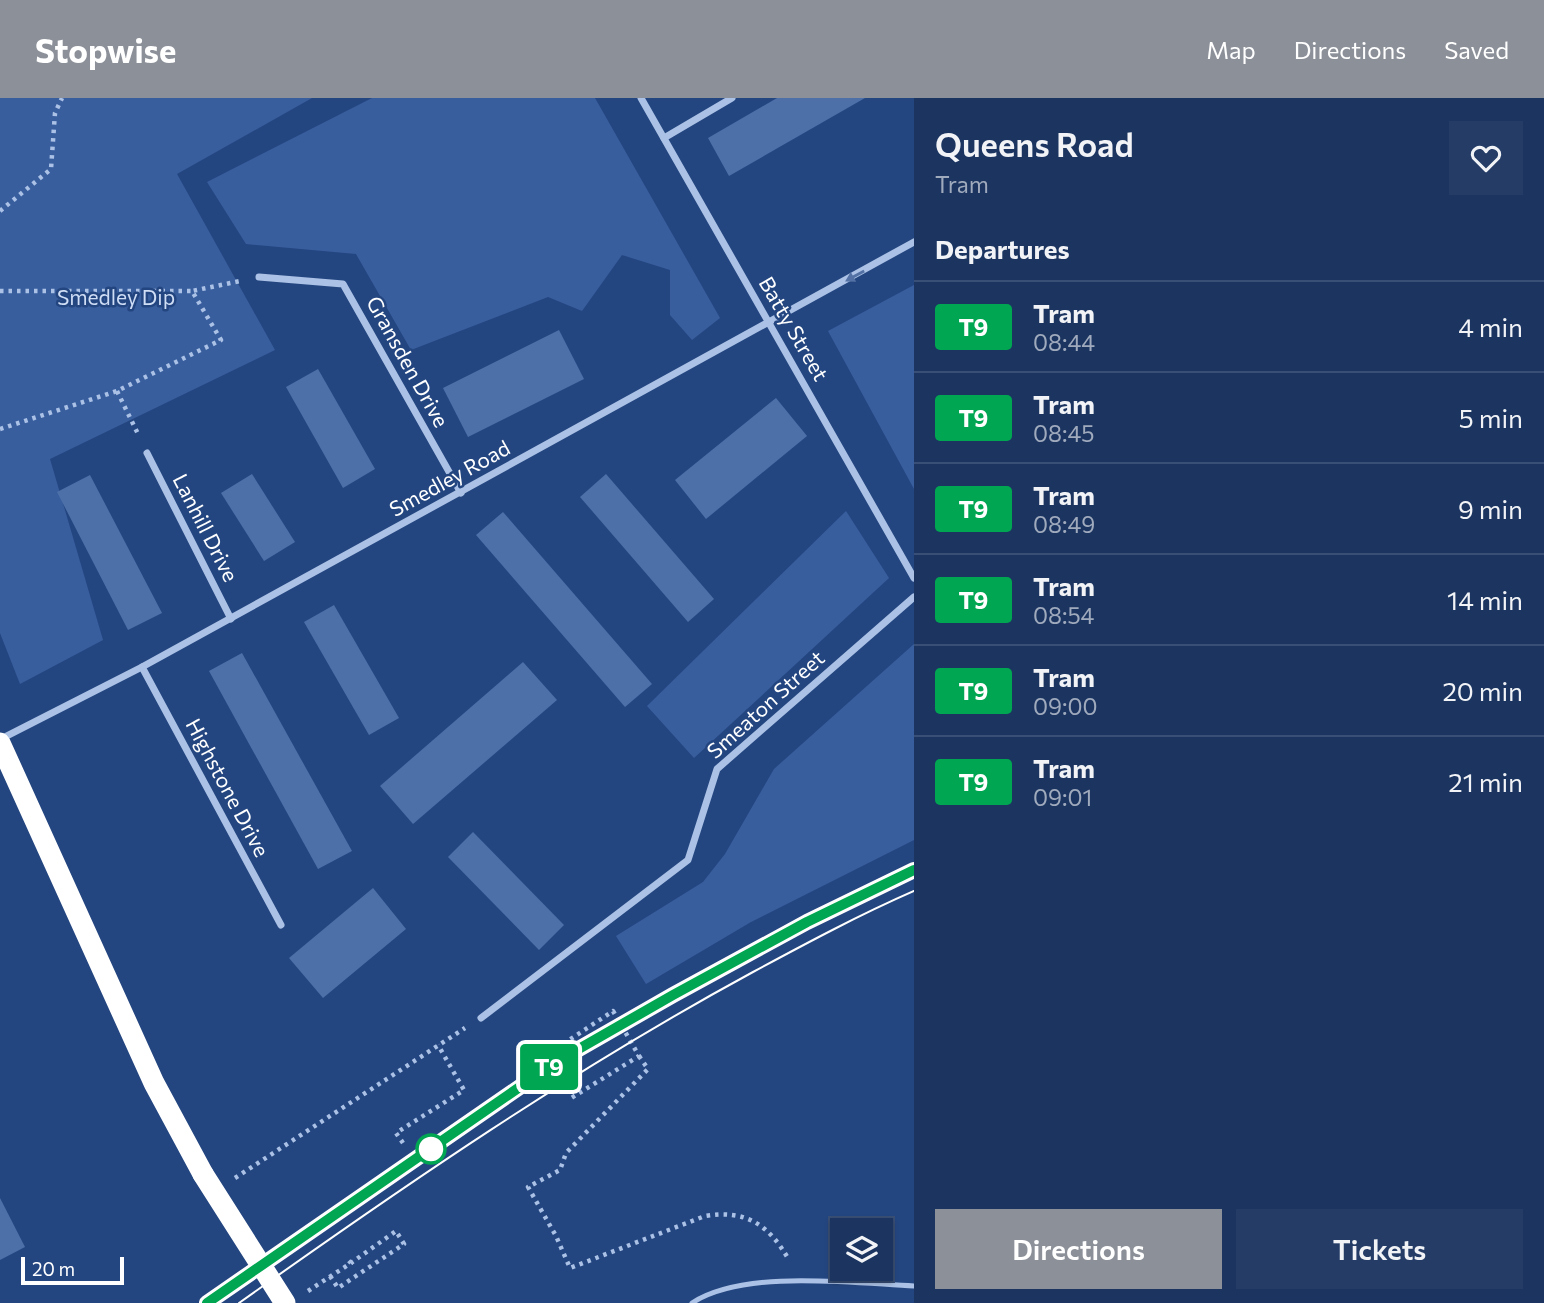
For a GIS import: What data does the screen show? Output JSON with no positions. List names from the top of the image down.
{
  "streets": {
    "street": [
      "Batty Street",
      "Gransden Drive",
      "Smedley Road",
      "Lanhill Drive",
      "Smeaton Street",
      "Highstone Drive"
    ]
  },
  "crossings": [
    ["Batty Street", "Smedley Road"],
    ["Gransden Drive", "Smedley Road"],
    ["Smedley Road", "Lanhill Drive"],
    ["Smedley Road", "Highstone Drive"]
  ],
  "parks": ["Smedley Dip"],
  "lines": ["tram line T9"],
  "scale_bar": "20 m",
  "page": {
    "header": "Stopwise",
    "nav": ["Map", "Directions", "Saved"],
    "on_map": "T9",
    "heading": [
      ["Queens Road", "Tram"],
      "Departures"
    ],
    "list": [
      {
        "mark": "T9",
        "name": "Tram",
        "note": "08:44",
        "value": "4 min"
      },
      {
        "mark": "T9",
        "name": "Tram",
        "note": "08:45",
        "value": "5 min"
      },
      {
        "mark": "T9",
        "name": "Tram",
        "note": "08:49",
        "value": "9 min"
      },
      {
        "mark": "T9",
        "name": "Tram",
        "note": "08:54",
        "value": "14 min"
      },
      {
        "mark": "T9",
        "name": "Tram",
        "note": "09:00",
        "value": "20 min"
      },
      {
        "mark": "T9",
        "name": "Tram",
        "note": "09:01",
        "value": "21 min"
      }
    ],
    "buttons": ["Directions", "Tickets"],
    "scale": "20 m"
  }
}
